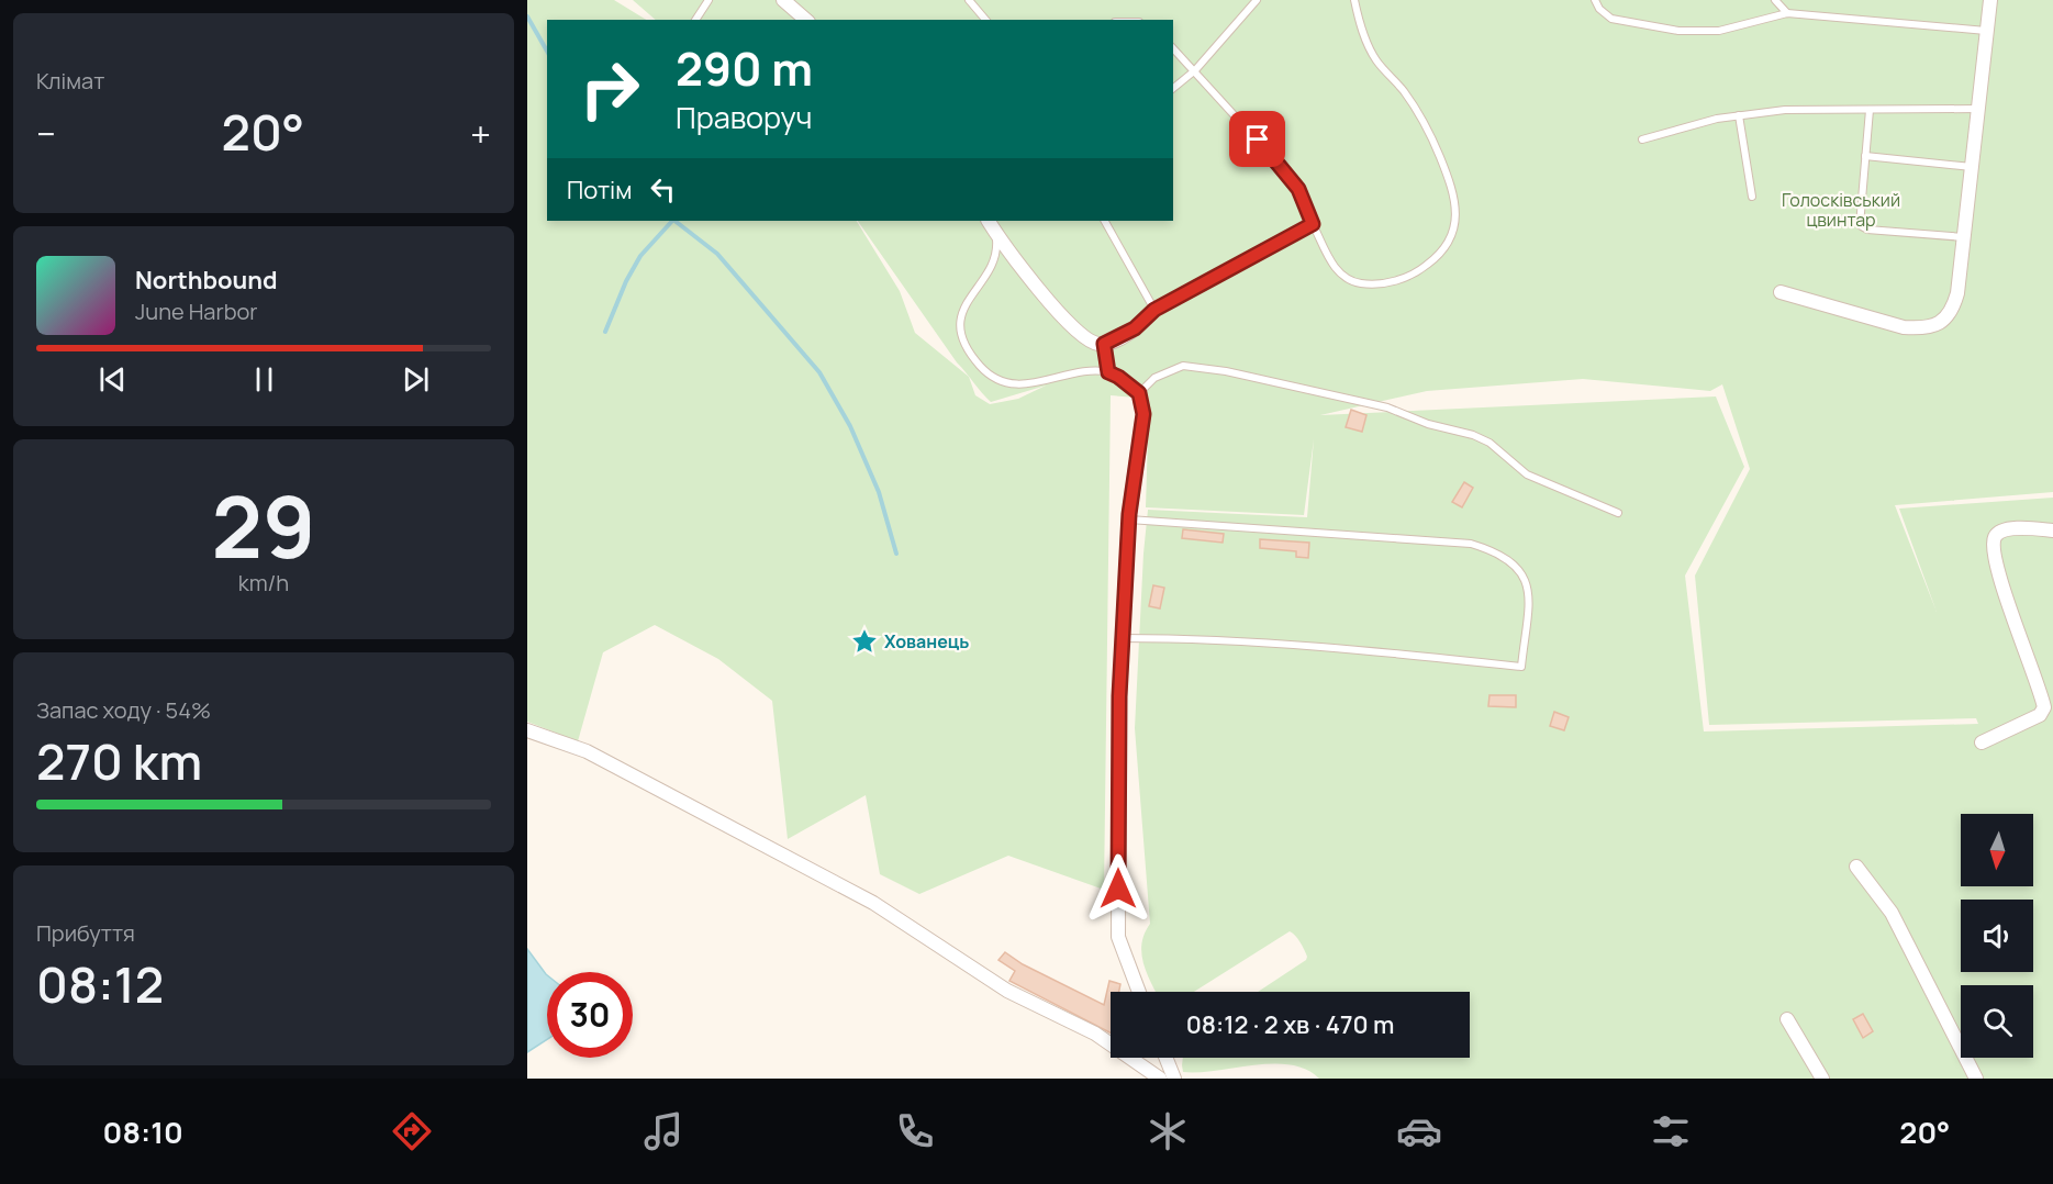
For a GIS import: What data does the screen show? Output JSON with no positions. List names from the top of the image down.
{
  "parks": ["Голосківський цвинтар"],
  "places": {
    "place": ["Хованець"]
  },
  "north": "bottom",
  "page": {
    "tile": [
      "Клімат",
      ["29", "km/h"],
      ["Запас ходу · 54%", "270 km"],
      ["Прибуття", "08:12"]
    ],
    "turn": ["290 m", "Праворуч"],
    "heat": ["−", "20°", "+"],
    "then": "Потім",
    "song": ["Northbound", "June Harbor"],
    "limit": "30",
    "trip": "08:12 · 2 хв · 470 m",
    "tabs": ["08:10", "20°"]
  }
}
